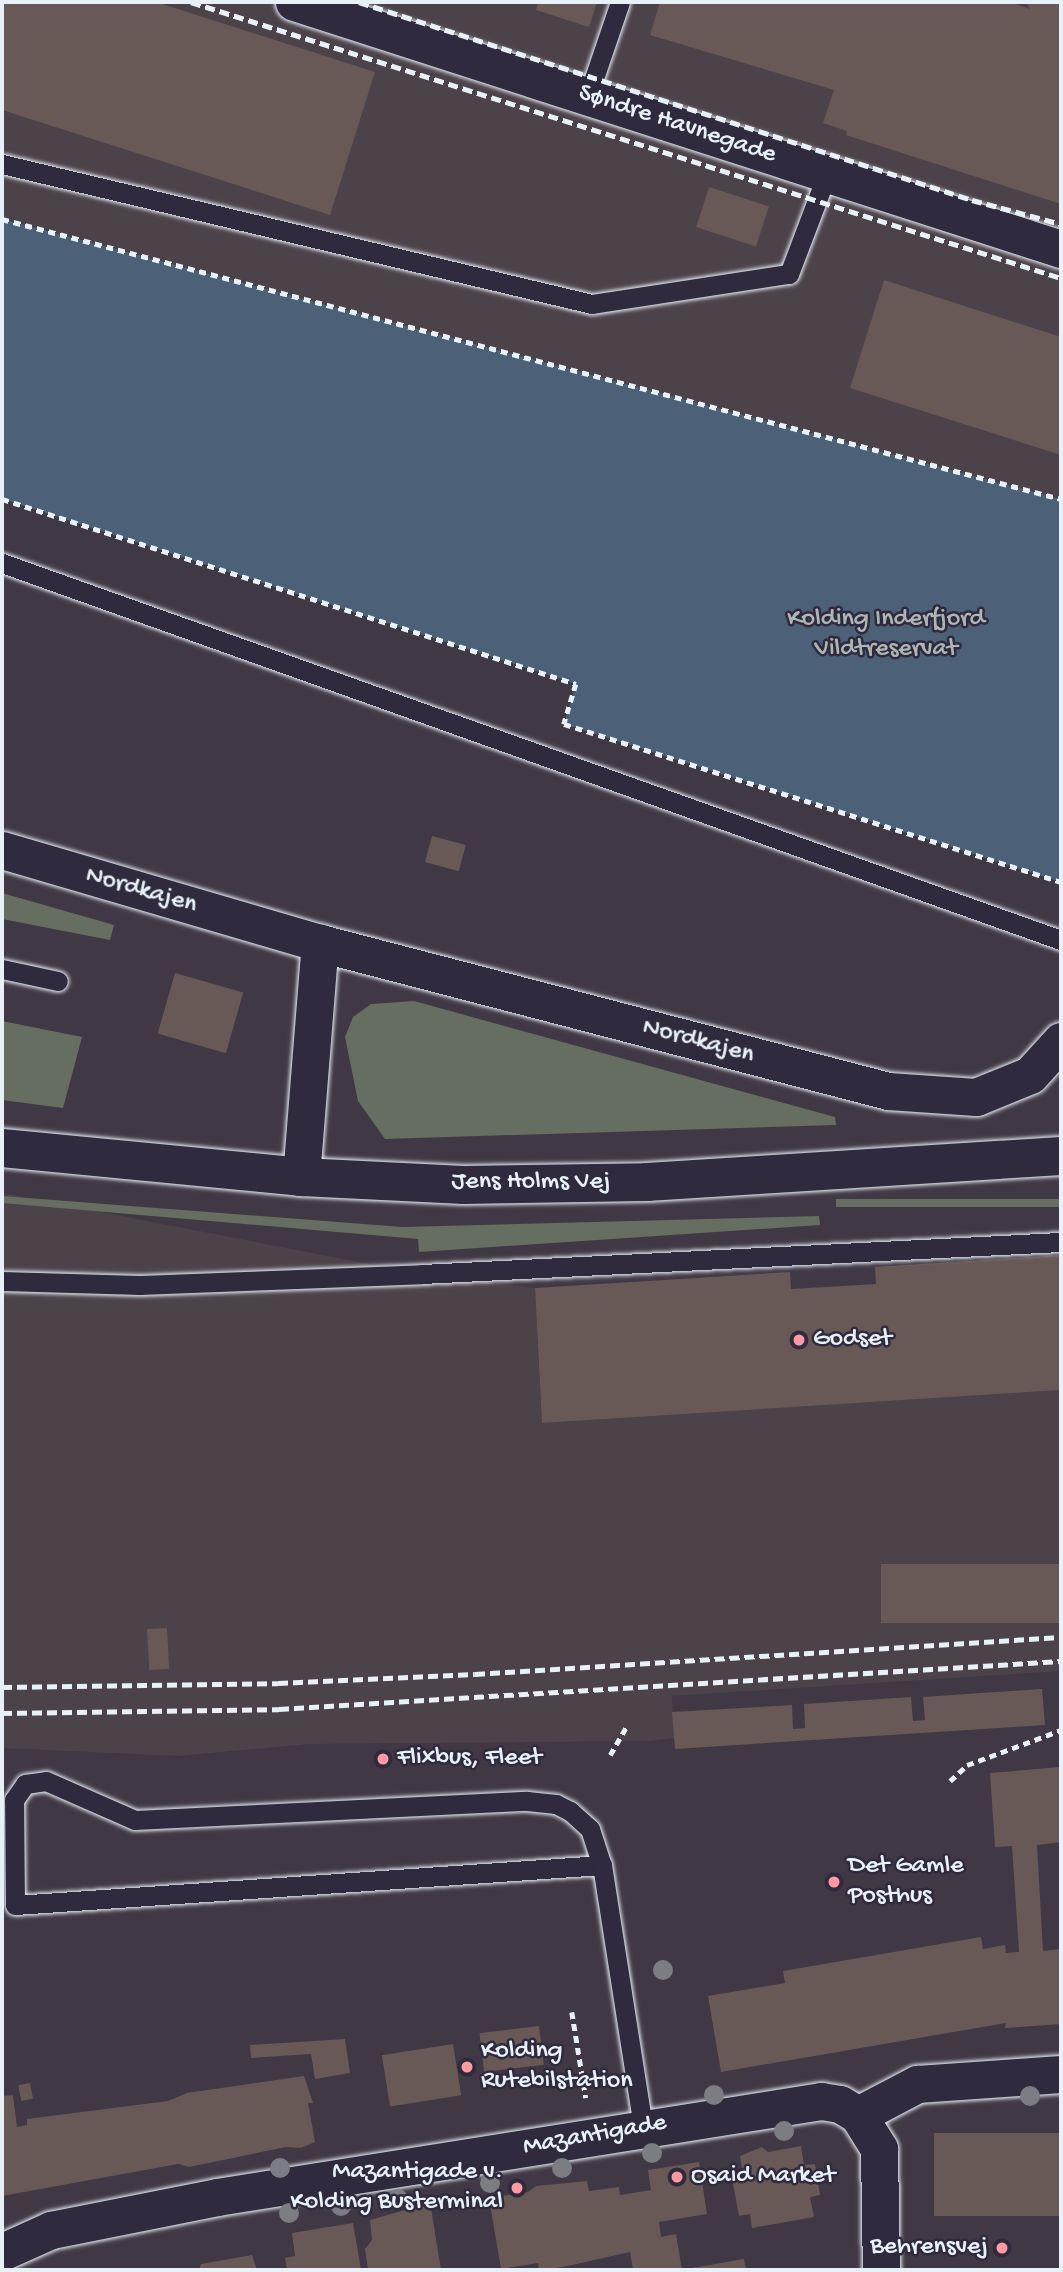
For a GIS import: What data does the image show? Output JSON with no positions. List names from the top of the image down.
{
  "streets": {
    "main road": ["Jens Holms Vej"],
    "street": ["Søndre Havnegade", "Nordkajen", "Mazantigade"]
  },
  "parks": ["Kolding Inderfjord Vildtreservat"],
  "places": [
    "Godset",
    "Flixbus, Fleet",
    "Det Gamle Posthus",
    "Kolding Rutebilstation",
    "Osaid Market",
    "Mazantigade v. Kolding Busterminal",
    "Behrensvej"
  ]
}
